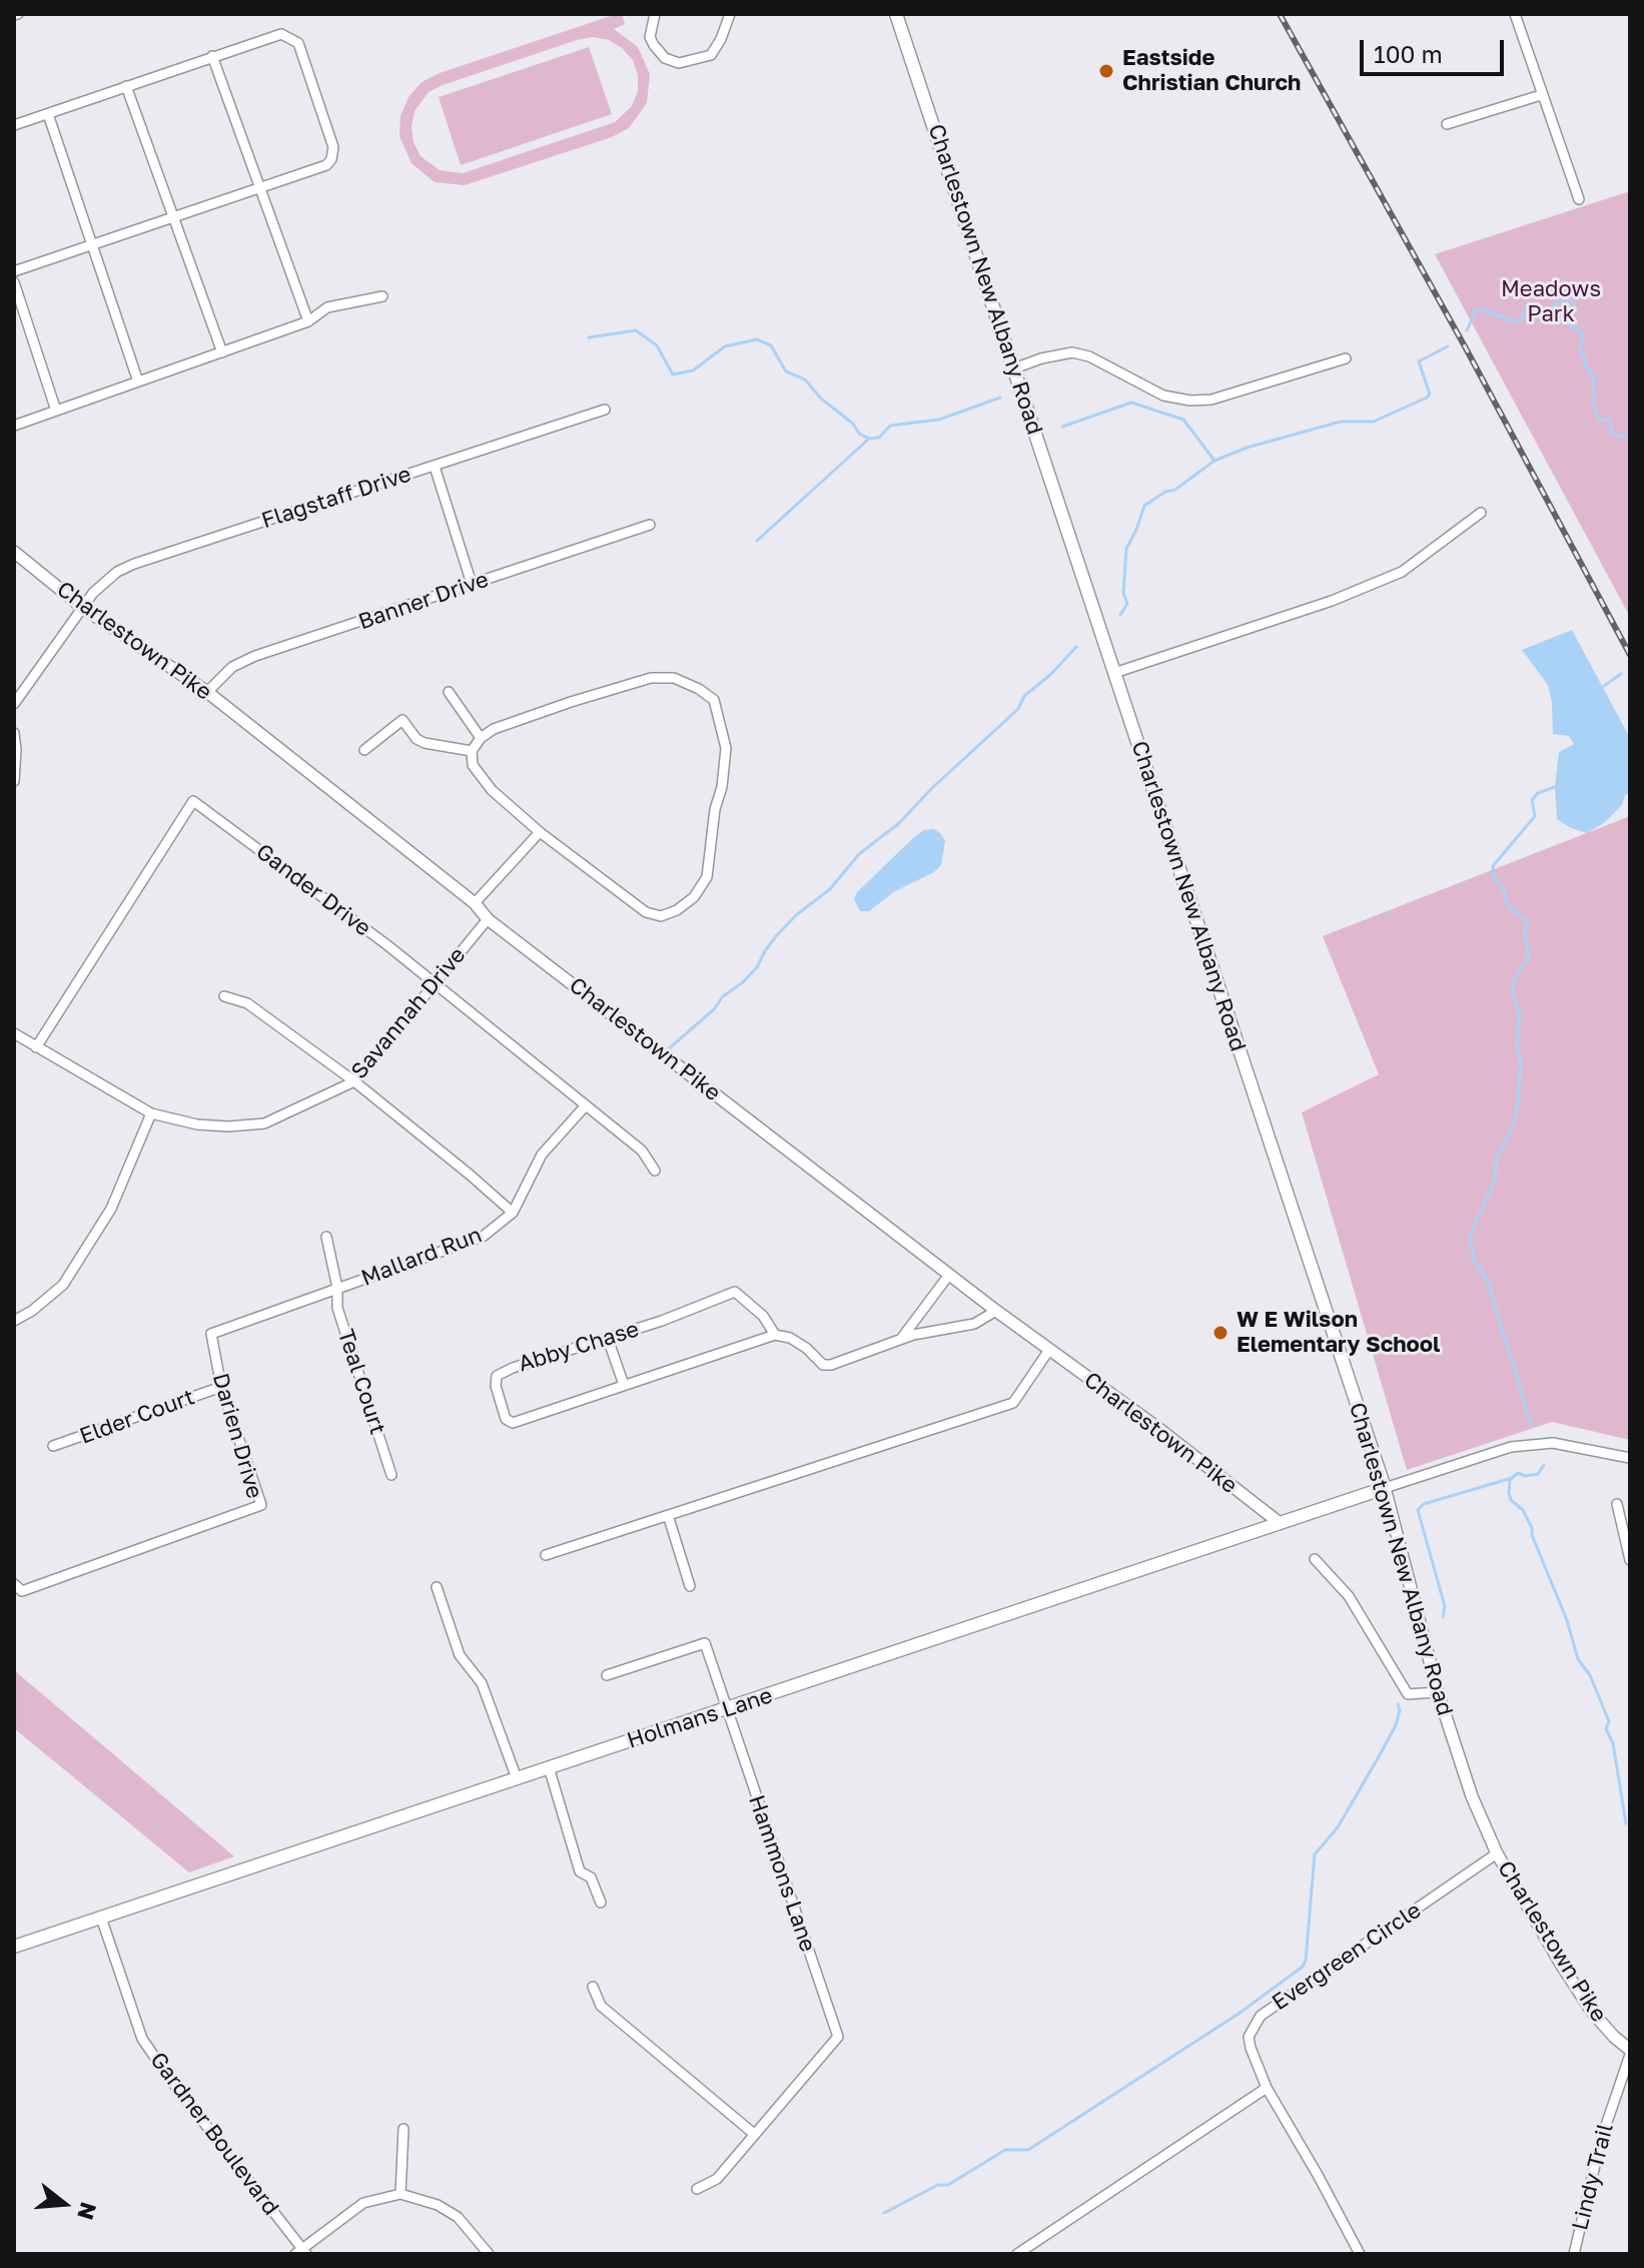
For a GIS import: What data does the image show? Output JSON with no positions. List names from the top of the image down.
{
  "streets": {
    "main road": ["Charlestown New Albany Road", "Holmans Lane"],
    "street": [
      "Flagstaff Drive",
      "Banner Drive",
      "Charlestown Pike",
      "Gander Drive",
      "Savannah Drive",
      "Mallard Run",
      "Abby Chase",
      "Teal Court",
      "Elder Court",
      "Darien Drive",
      "Hammons Lane",
      "Evergreen Circle",
      "Gardner Boulevard",
      "Lindy Trail"
    ]
  },
  "crossings": [
    ["Charlestown New Albany Road", "Charlestown Pike"],
    ["Charlestown New Albany Road", "Holmans Lane"],
    ["Flagstaff Drive", "Charlestown Pike"],
    ["Banner Drive", "Charlestown Pike"],
    ["Charlestown Pike", "Savannah Drive"],
    ["Charlestown Pike", "Abby Chase"],
    ["Charlestown Pike", "Holmans Lane"],
    ["Charlestown Pike", "Evergreen Circle"],
    ["Charlestown Pike", "Lindy Trail"],
    ["Gander Drive", "Savannah Drive"],
    ["Gander Drive", "Mallard Run"],
    ["Mallard Run", "Teal Court"],
    ["Mallard Run", "Darien Drive"],
    ["Teal Court", "Darien Drive"],
    ["Elder Court", "Darien Drive"],
    ["Holmans Lane", "Hammons Lane"],
    ["Holmans Lane", "Gardner Boulevard"]
  ],
  "parks": ["Meadows Park"],
  "places": ["Eastside Christian Church", "W E Wilson Elementary School"],
  "scale_bar": "100 m",
  "north": "right"
}
